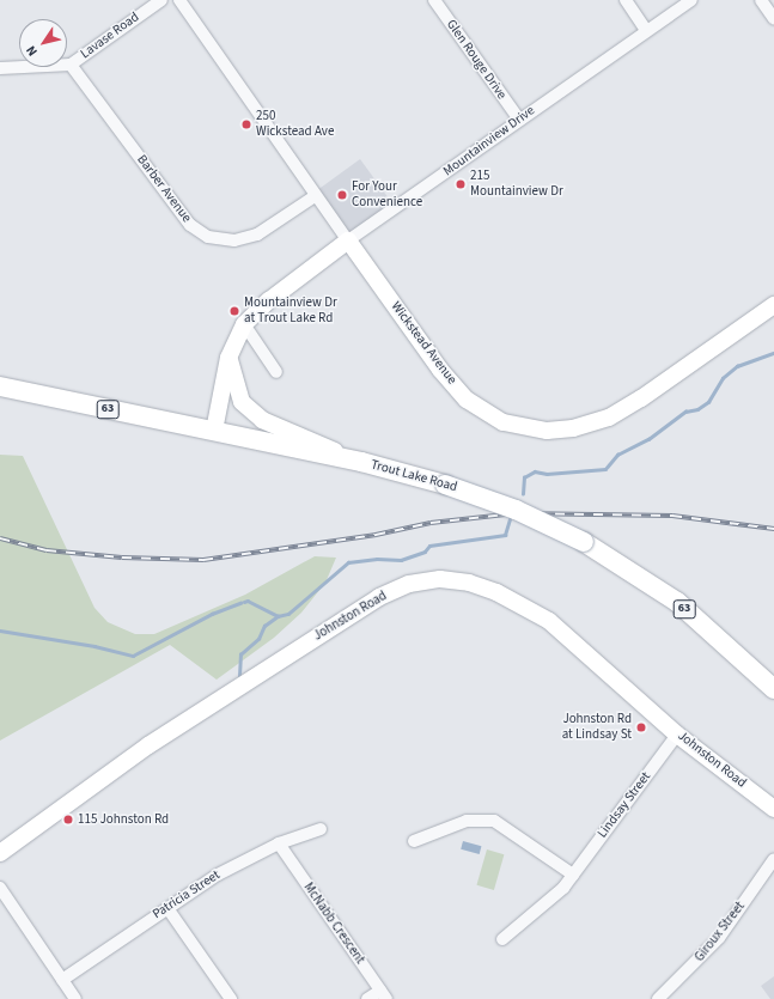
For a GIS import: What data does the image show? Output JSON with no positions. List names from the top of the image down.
{
  "streets": {
    "main road": ["63", "Trout Lake Road"],
    "street": [
      "Lavase Road",
      "Glen Rouge Drive",
      "Mountainview Drive",
      "Barber Avenue",
      "Wickstead Avenue",
      "Johnston Road",
      "Lindsay Street",
      "Patricia Street",
      "McNabb Crescent",
      "Giroux Street"
    ]
  },
  "crossings": [
    ["Lavase Road", "Barber Avenue"],
    ["Glen Rouge Drive", "Mountainview Drive"],
    ["Mountainview Drive", "Wickstead Avenue"],
    ["Mountainview Drive", "Trout Lake Road"],
    ["Barber Avenue", "Wickstead Avenue"],
    ["Johnston Road", "Lindsay Street"],
    ["Patricia Street", "McNabb Crescent"]
  ],
  "places": [
    "250 Wickstead Ave",
    "215 Mountainview Dr",
    "For Your Convenience",
    "Mountainview Dr at Trout Lake Rd",
    "Johnston Rd at Lindsay St",
    "115 Johnston Rd"
  ],
  "north": "bottom left"
}
